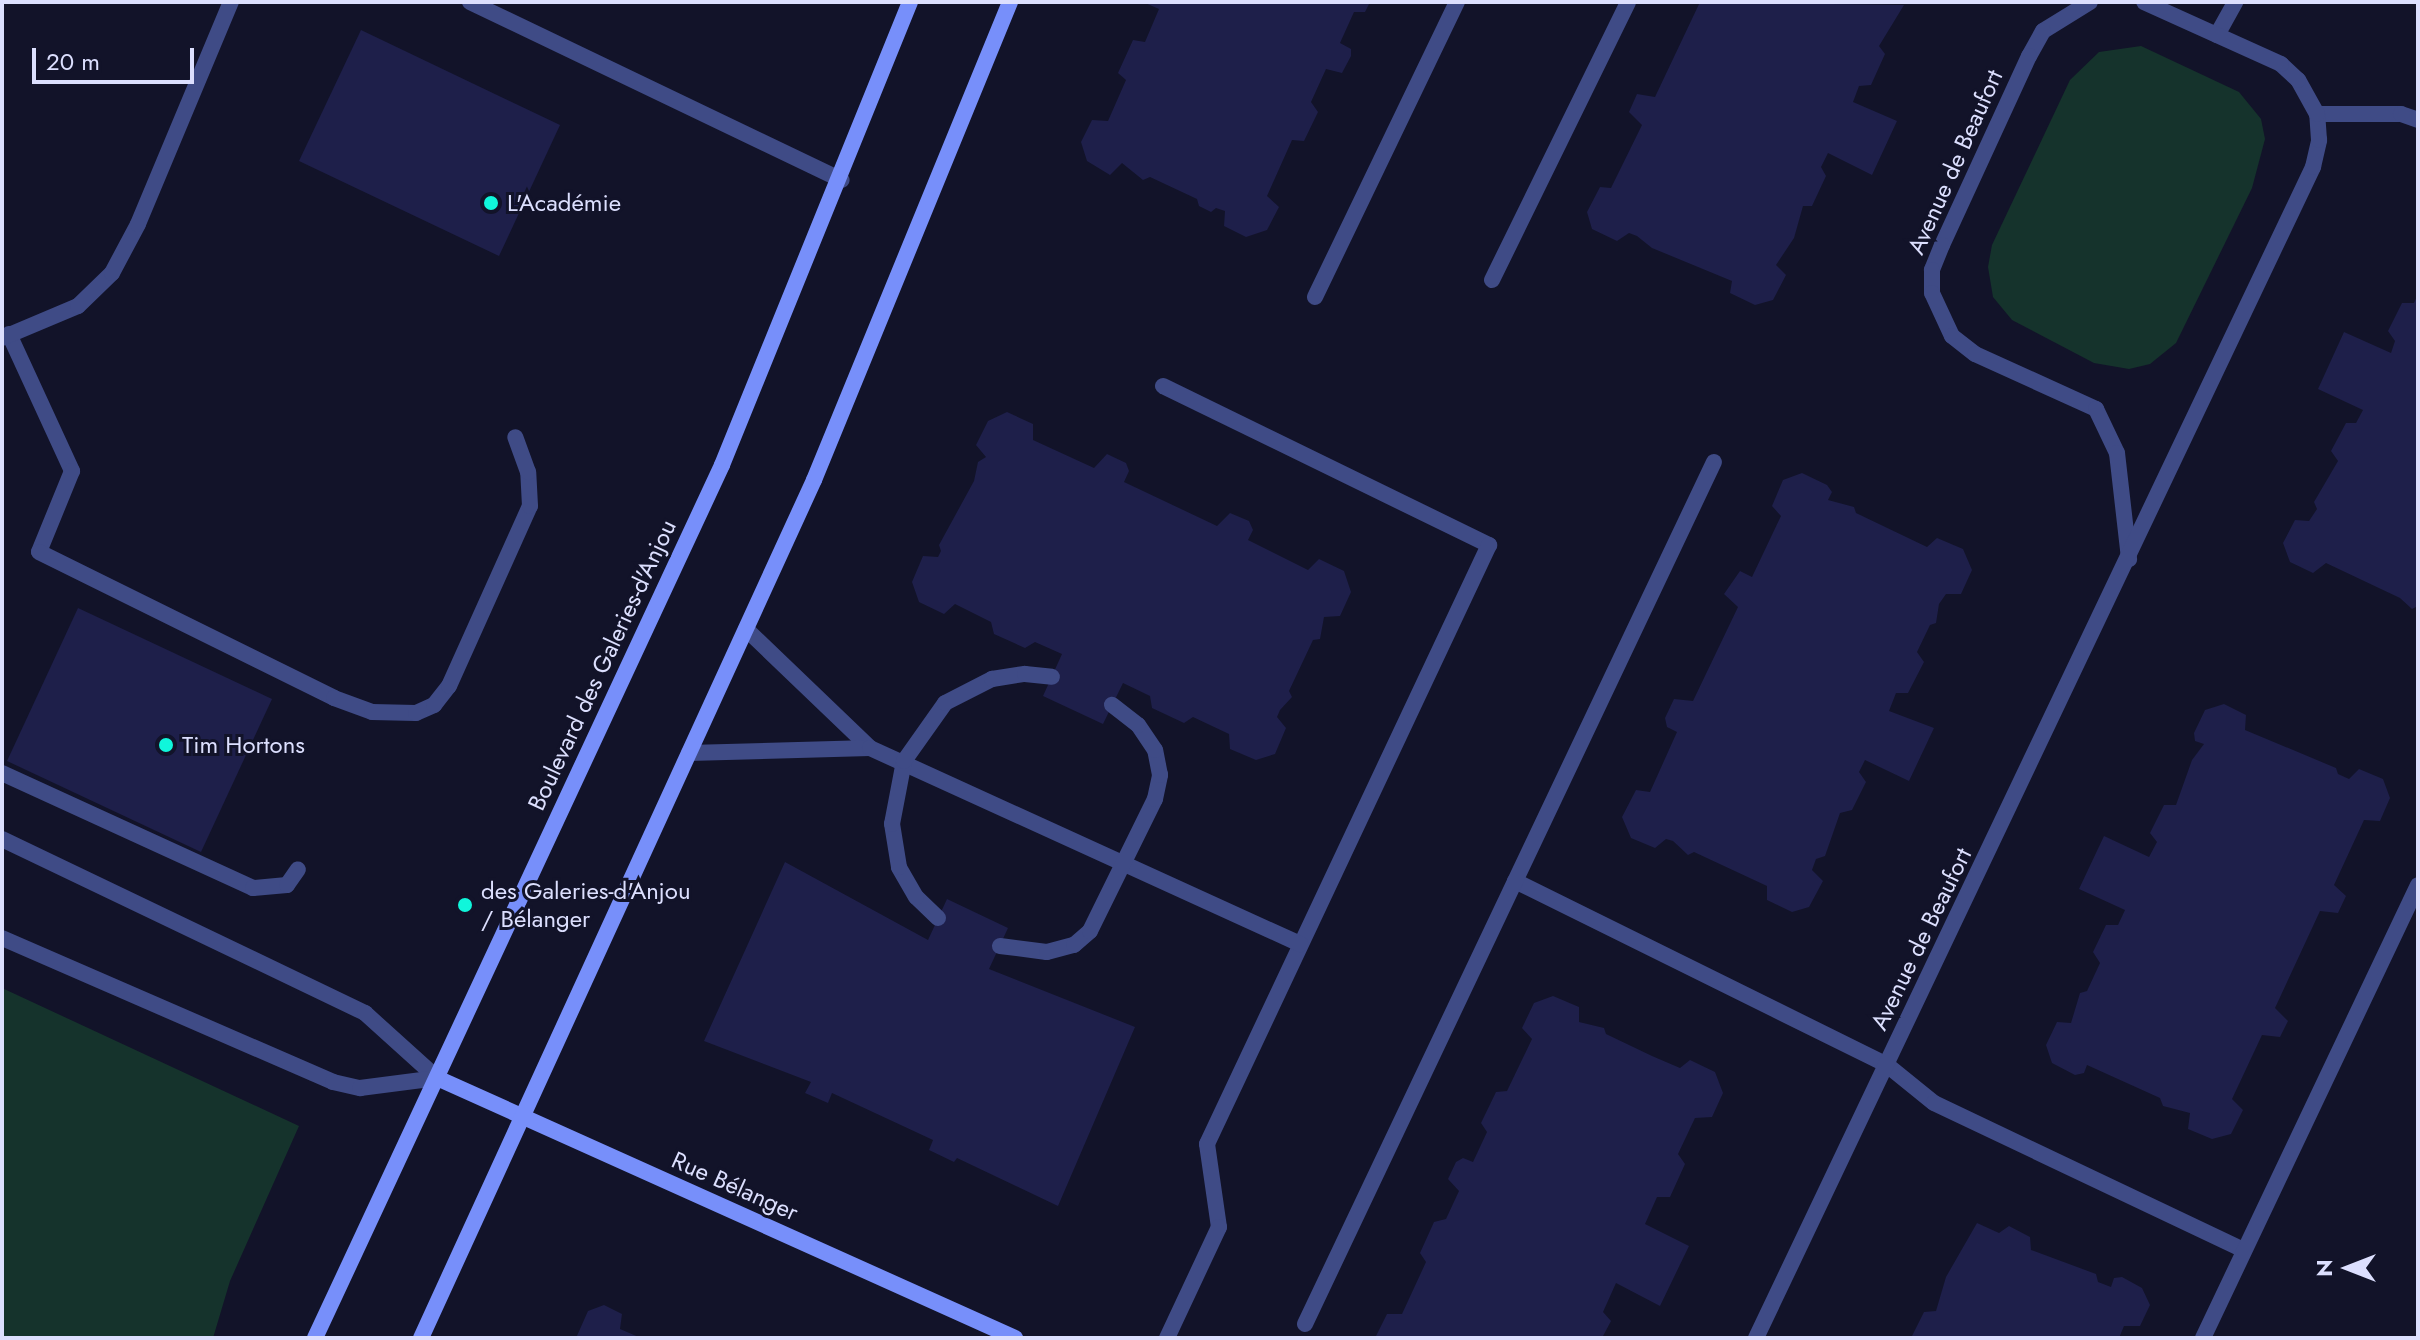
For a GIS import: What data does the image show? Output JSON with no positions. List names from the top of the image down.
{
  "streets": {
    "street": ["Avenue de Beaufort", "Boulevard des Galeries-d'Anjou", "Rue Bélanger"]
  },
  "crossings": [
    ["Boulevard des Galeries-d'Anjou", "Rue Bélanger"]
  ],
  "places": ["L'Académie", "Tim Hortons", "des Galeries-d'Anjou / Bélanger"],
  "scale_bar": "20 m",
  "north": "left"
}
